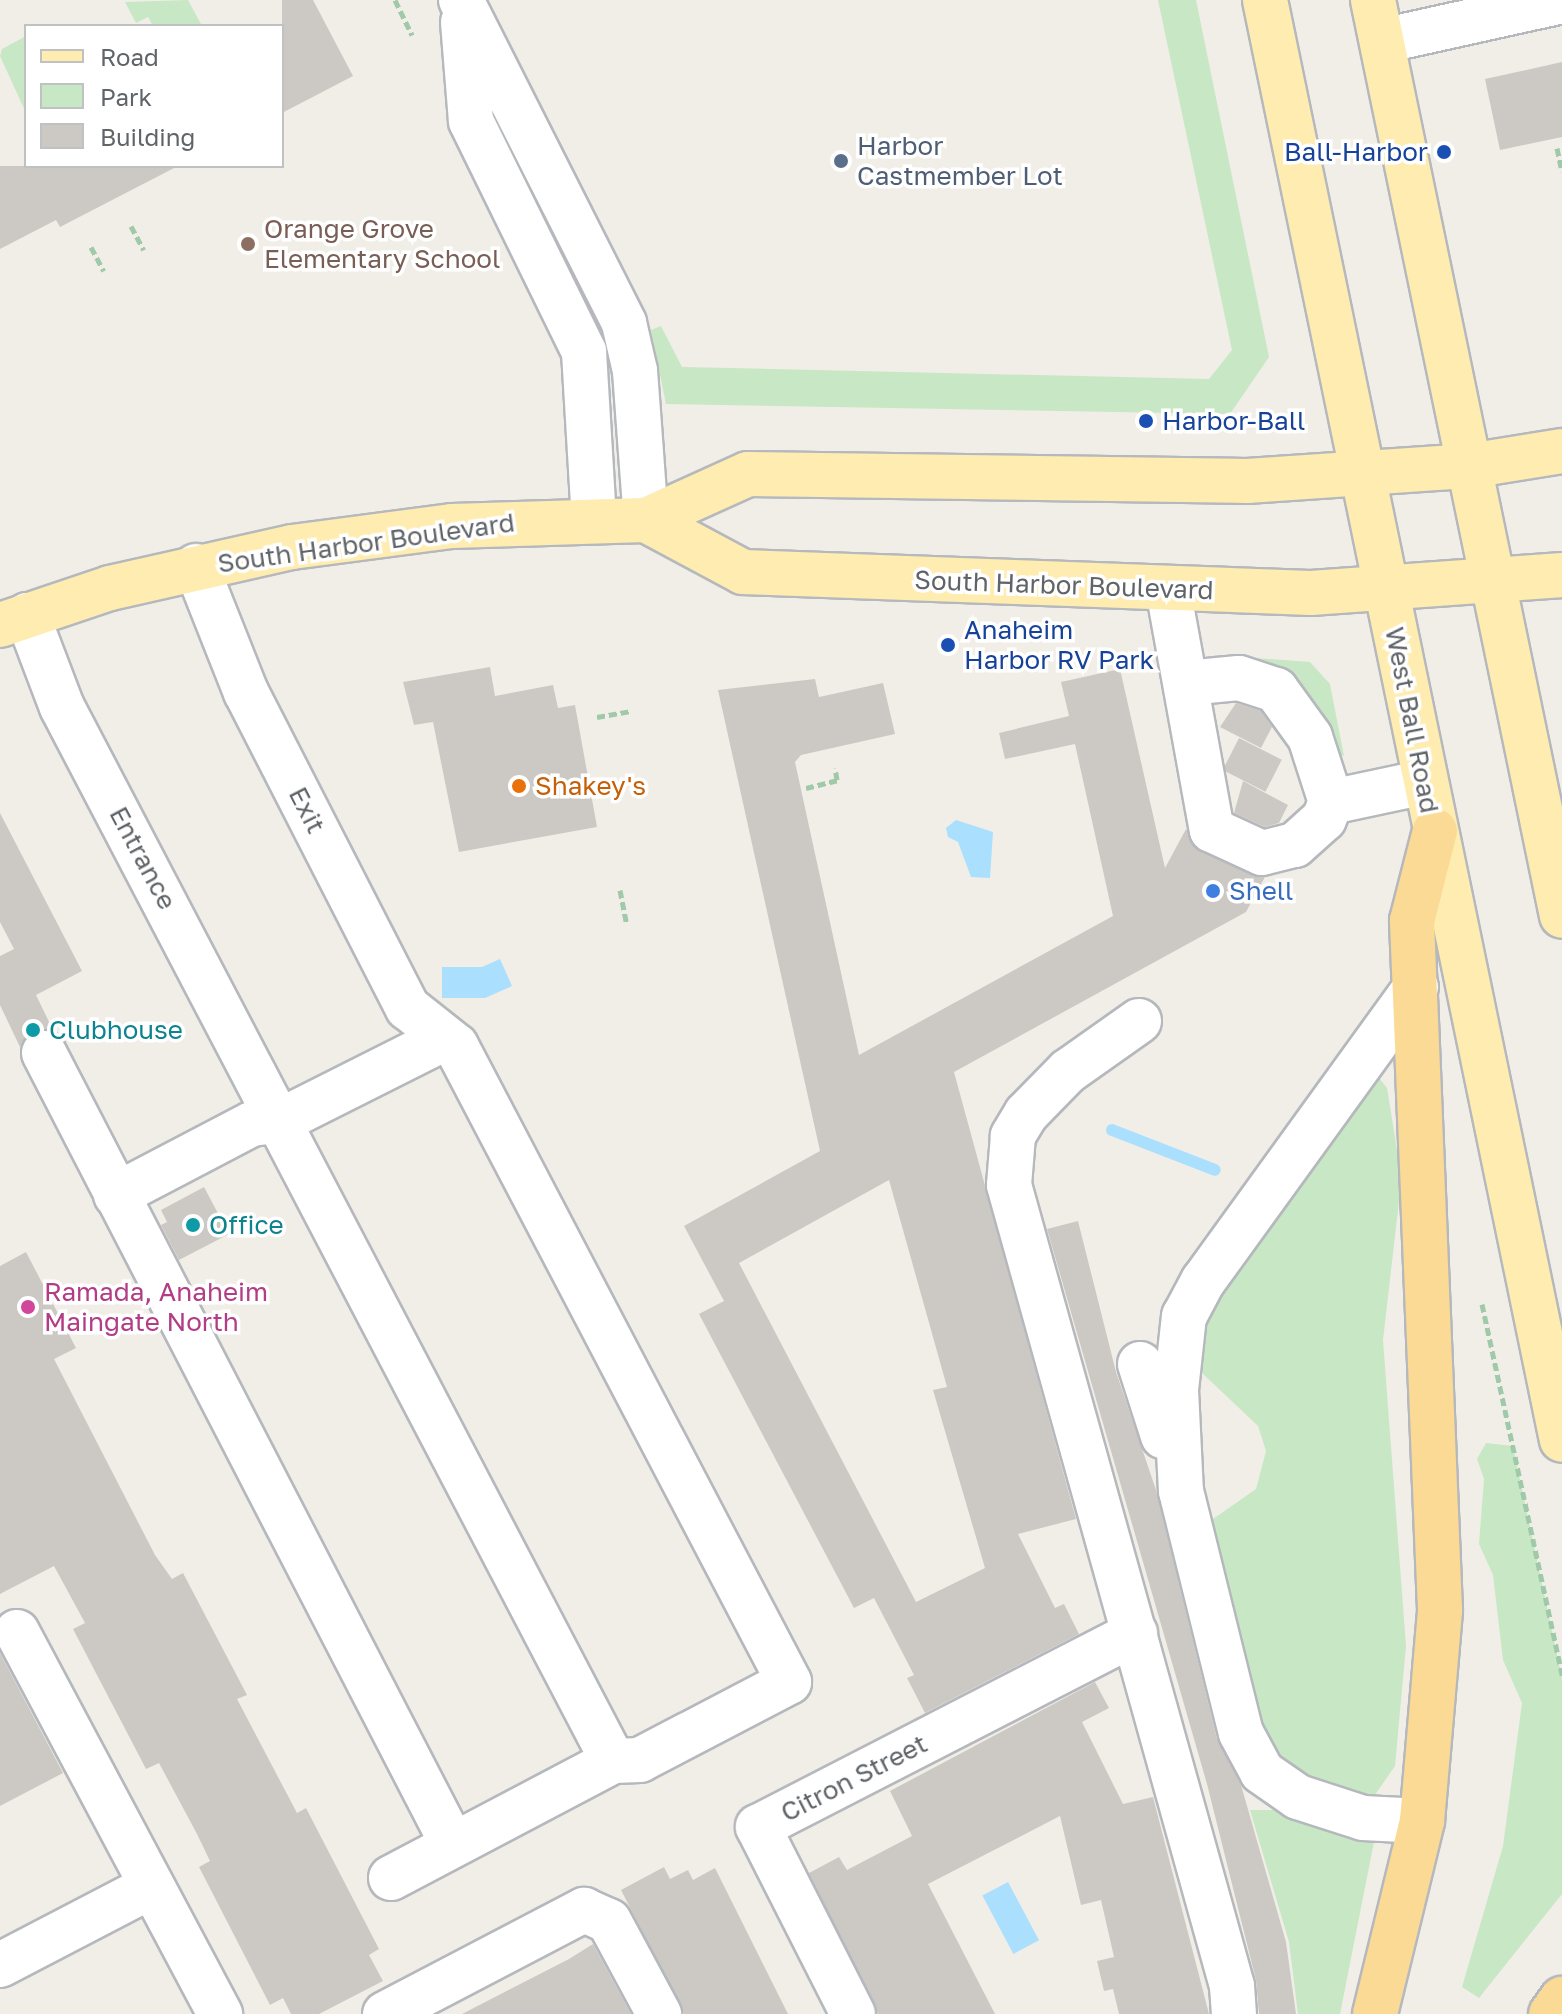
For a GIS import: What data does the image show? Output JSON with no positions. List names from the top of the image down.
{
  "streets": {
    "main road": ["South Harbor Boulevard", "West Ball Road"],
    "street": ["Exit", "Entrance", "Citron Street"]
  },
  "crossings": [
    ["South Harbor Boulevard", "West Ball Road"],
    ["South Harbor Boulevard", "Exit"],
    ["South Harbor Boulevard", "Entrance"],
    ["Exit", "Entrance"]
  ],
  "places": [
    "Ball-Harbor",
    "Harbor Castmember Lot",
    "Orange Grove Elementary School",
    "Harbor-Ball",
    "Anaheim Harbor RV Park",
    "Shakey's",
    "Shell",
    "Clubhouse",
    "Office",
    "Ramada, Anaheim Maingate North"
  ],
  "legend": ["Road", "Park", "Building"]
}
